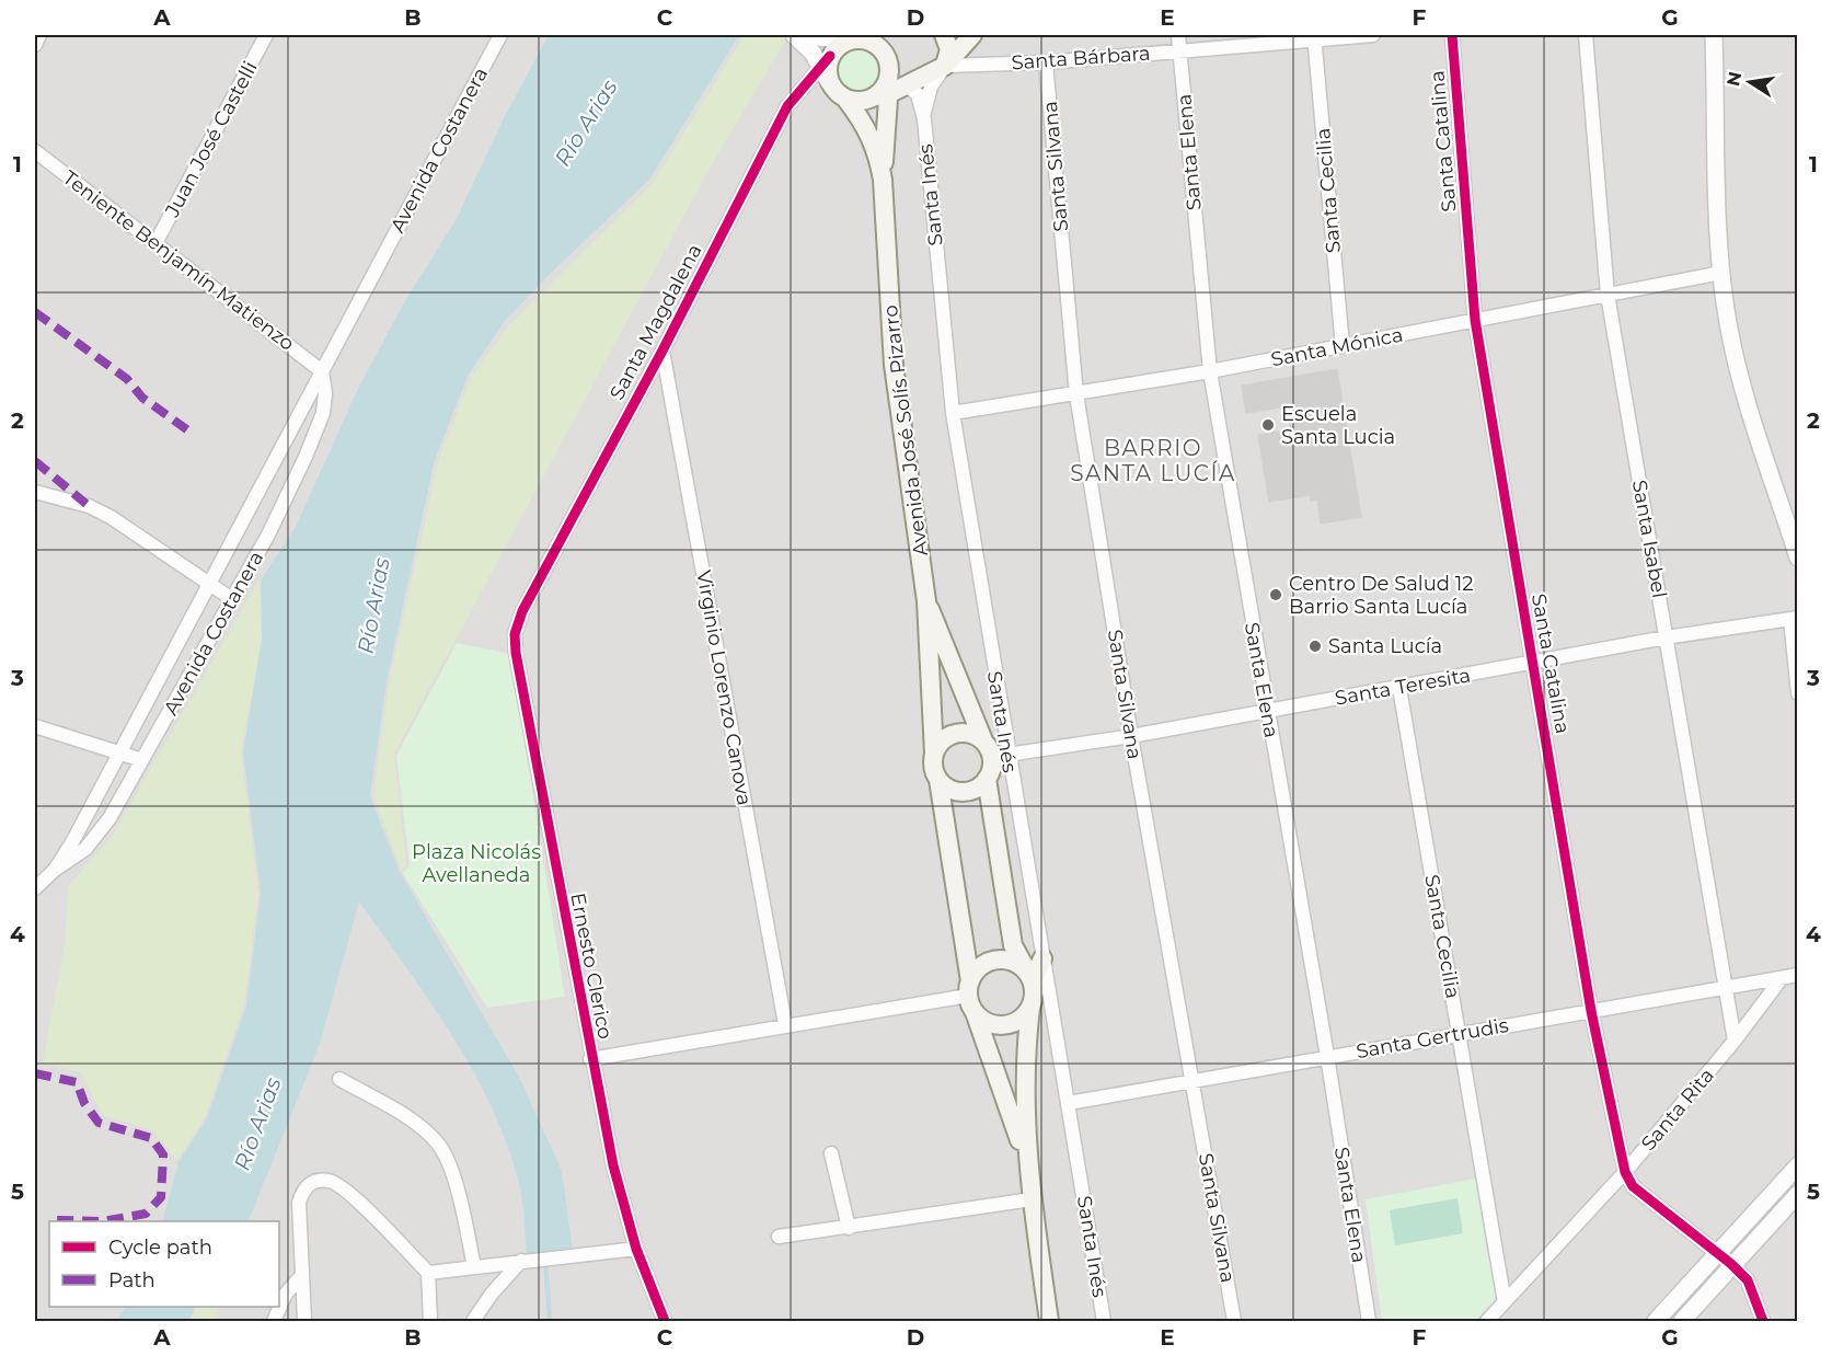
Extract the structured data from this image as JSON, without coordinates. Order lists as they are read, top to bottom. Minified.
{"streets":{"main road":["Avenida José Solís Pizarro"],"street":["Santa Bárbara","Juan José Castelli","Santa Catalina","Avenida Costanera","Santa Elena","Santa Silvana","Santa Cecilia","Santa Inés","Teniente Benjamín Matienzo","Santa Magdalena","Santa Mónica","Santa Isabel","Santa Teresita","Virginio Lorenzo Canova","Ernesto Clerico","Santa Gertrudis","Santa Rita"]},"crossings":[["Santa Bárbara","Santa Elena"],["Santa Bárbara","Santa Silvana"],["Santa Bárbara","Santa Cecilia"],["Santa Bárbara","Santa Inés"],["Juan José Castelli","Teniente Benjamín Matienzo"],["Santa Catalina","Santa Mónica"],["Santa Catalina","Santa Teresita"],["Santa Catalina","Santa Gertrudis"],["Santa Catalina","Santa Rita"],["Avenida Costanera","Teniente Benjamín Matienzo"],["Santa Elena","Santa Mónica"],["Santa Elena","Santa Teresita"],["Santa Elena","Santa Gertrudis"],["Santa Silvana","Santa Mónica"],["Santa Silvana","Santa Teresita"],["Santa Silvana","Santa Gertrudis"],["Santa Cecilia","Santa Mónica"],["Santa Cecilia","Santa Teresita"],["Santa Cecilia","Santa Gertrudis"],["Santa Cecilia","Santa Rita"],["Santa Inés","Santa Magdalena"],["Santa Inés","Santa Mónica"],["Santa Inés","Avenida José Solís Pizarro"],["Santa Inés","Santa Teresita"],["Santa Inés","Santa Gertrudis"],["Santa Magdalena","Avenida José Solís Pizarro"],["Santa Magdalena","Virginio Lorenzo Canova"],["Santa Magdalena","Ernesto Clerico"],["Santa Mónica","Santa Isabel"],["Avenida José Solís Pizarro","Santa Teresita"],["Santa Isabel","Santa Teresita"],["Santa Isabel","Santa Gertrudis"],["Santa Isabel","Santa Rita"],["Santa Gertrudis","Santa Rita"]],"districts":["BARRIO SANTA LUCÍA"],"water":["Río Arias"],"parks":["Plaza Nicolás Avellaneda"],"places":["Escuela Santa Lucia","Centro De Salud 12 Barrio Santa Lucía","Santa Lucía"],"legend":["Cycle path","Path"],"north":"left","grid":{"columns":["A","B","C","D","E","F","G"],"rows":["1","2","3","4","5"]}}
